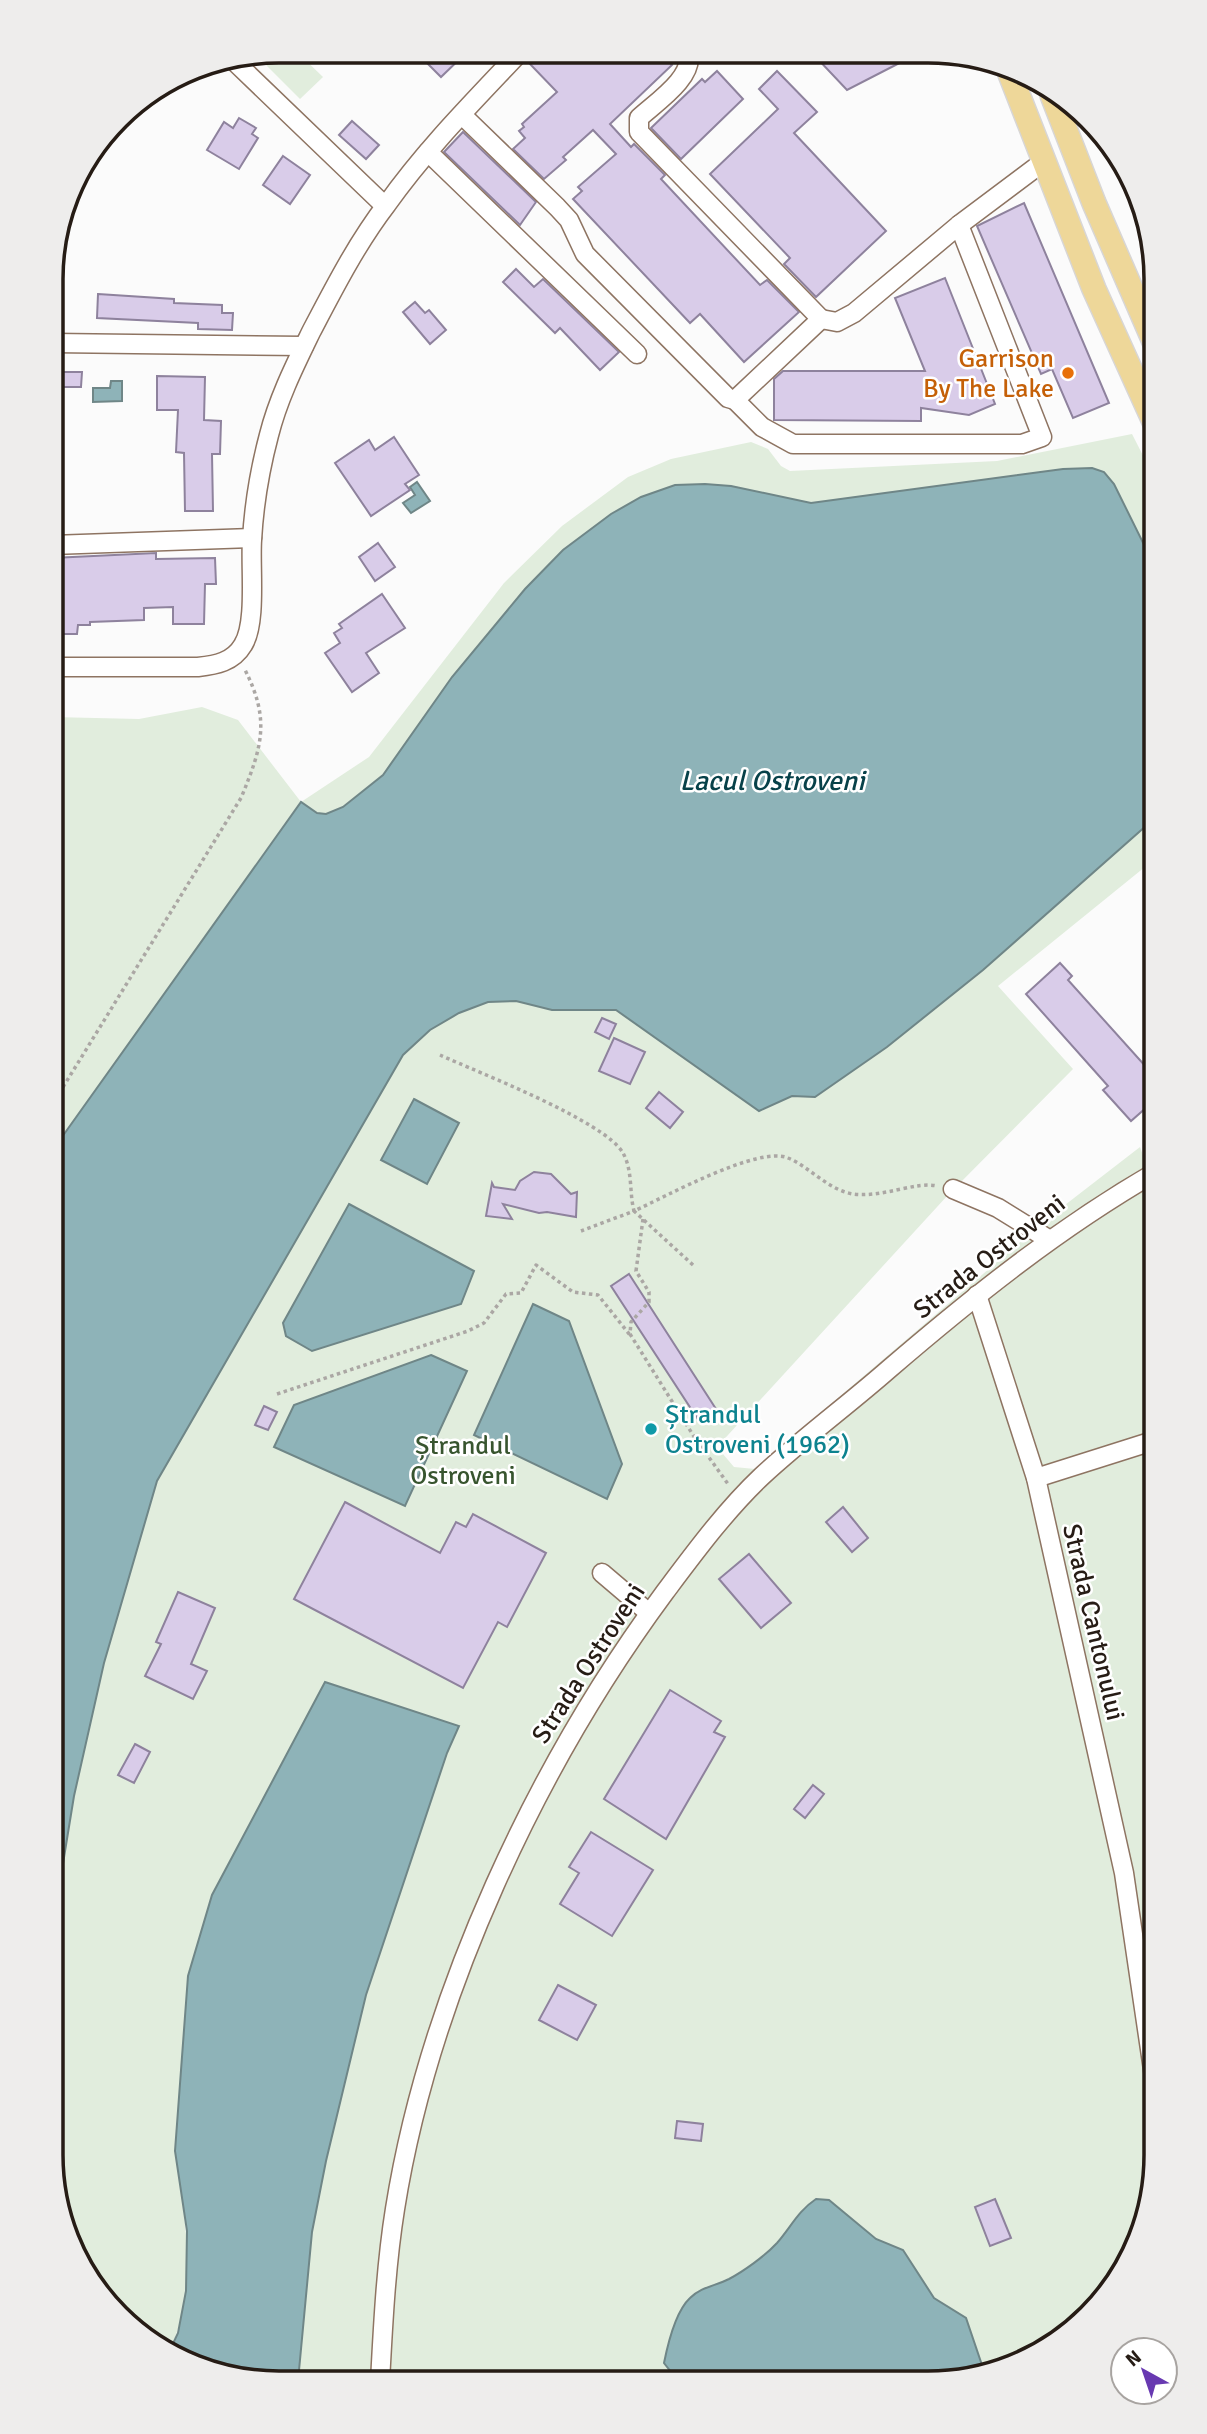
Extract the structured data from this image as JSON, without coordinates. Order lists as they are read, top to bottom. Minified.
{"streets":{"street":["Strada Ostroveni","Strada Cantonului"]},"crossings":[["Strada Ostroveni","Strada Cantonului"]],"water":["Lacul Ostroveni"],"parks":["Ștrandul Ostroveni"],"places":["Garrison By The Lake","Ștrandul Ostroveni (1962)"],"north":"top left"}
